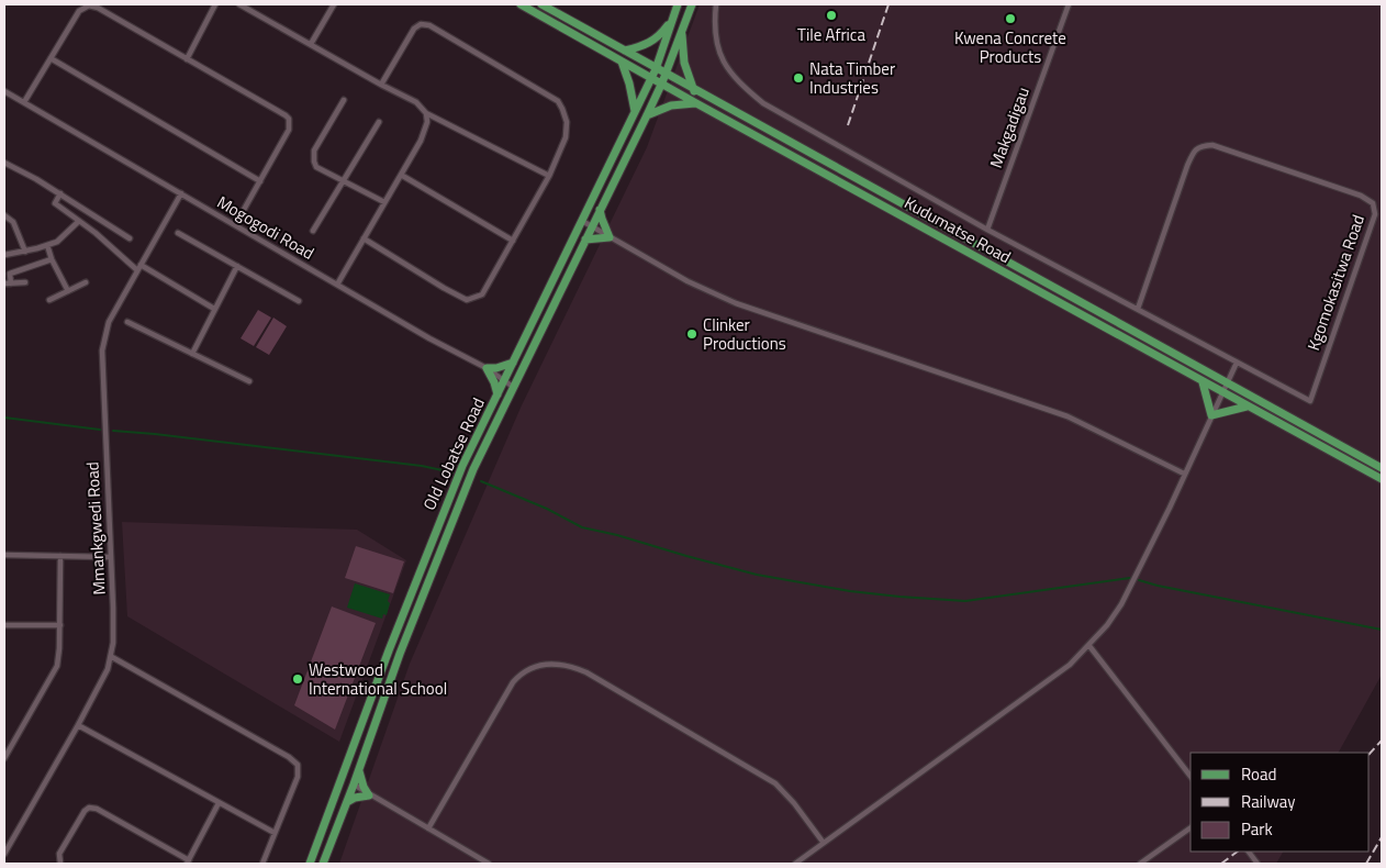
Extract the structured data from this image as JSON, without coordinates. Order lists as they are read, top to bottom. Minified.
{"streets":{"main road":["Kudumatse Road","Old Lobatse Road"],"street":["Makgadigau","Mogogodi Road","Kgomokasitwa Road","Mmankgwedi Road"]},"crossings":[["Mogogodi Road","Old Lobatse Road"],["Mogogodi Road","Mmankgwedi Road"],["Kudumatse Road","Old Lobatse Road"]],"places":["Tile Africa","Kwena Concrete Products","Nata Timber Industries","Clinker Productions","Westwood International School"],"legend":["Road","Railway","Park"]}
